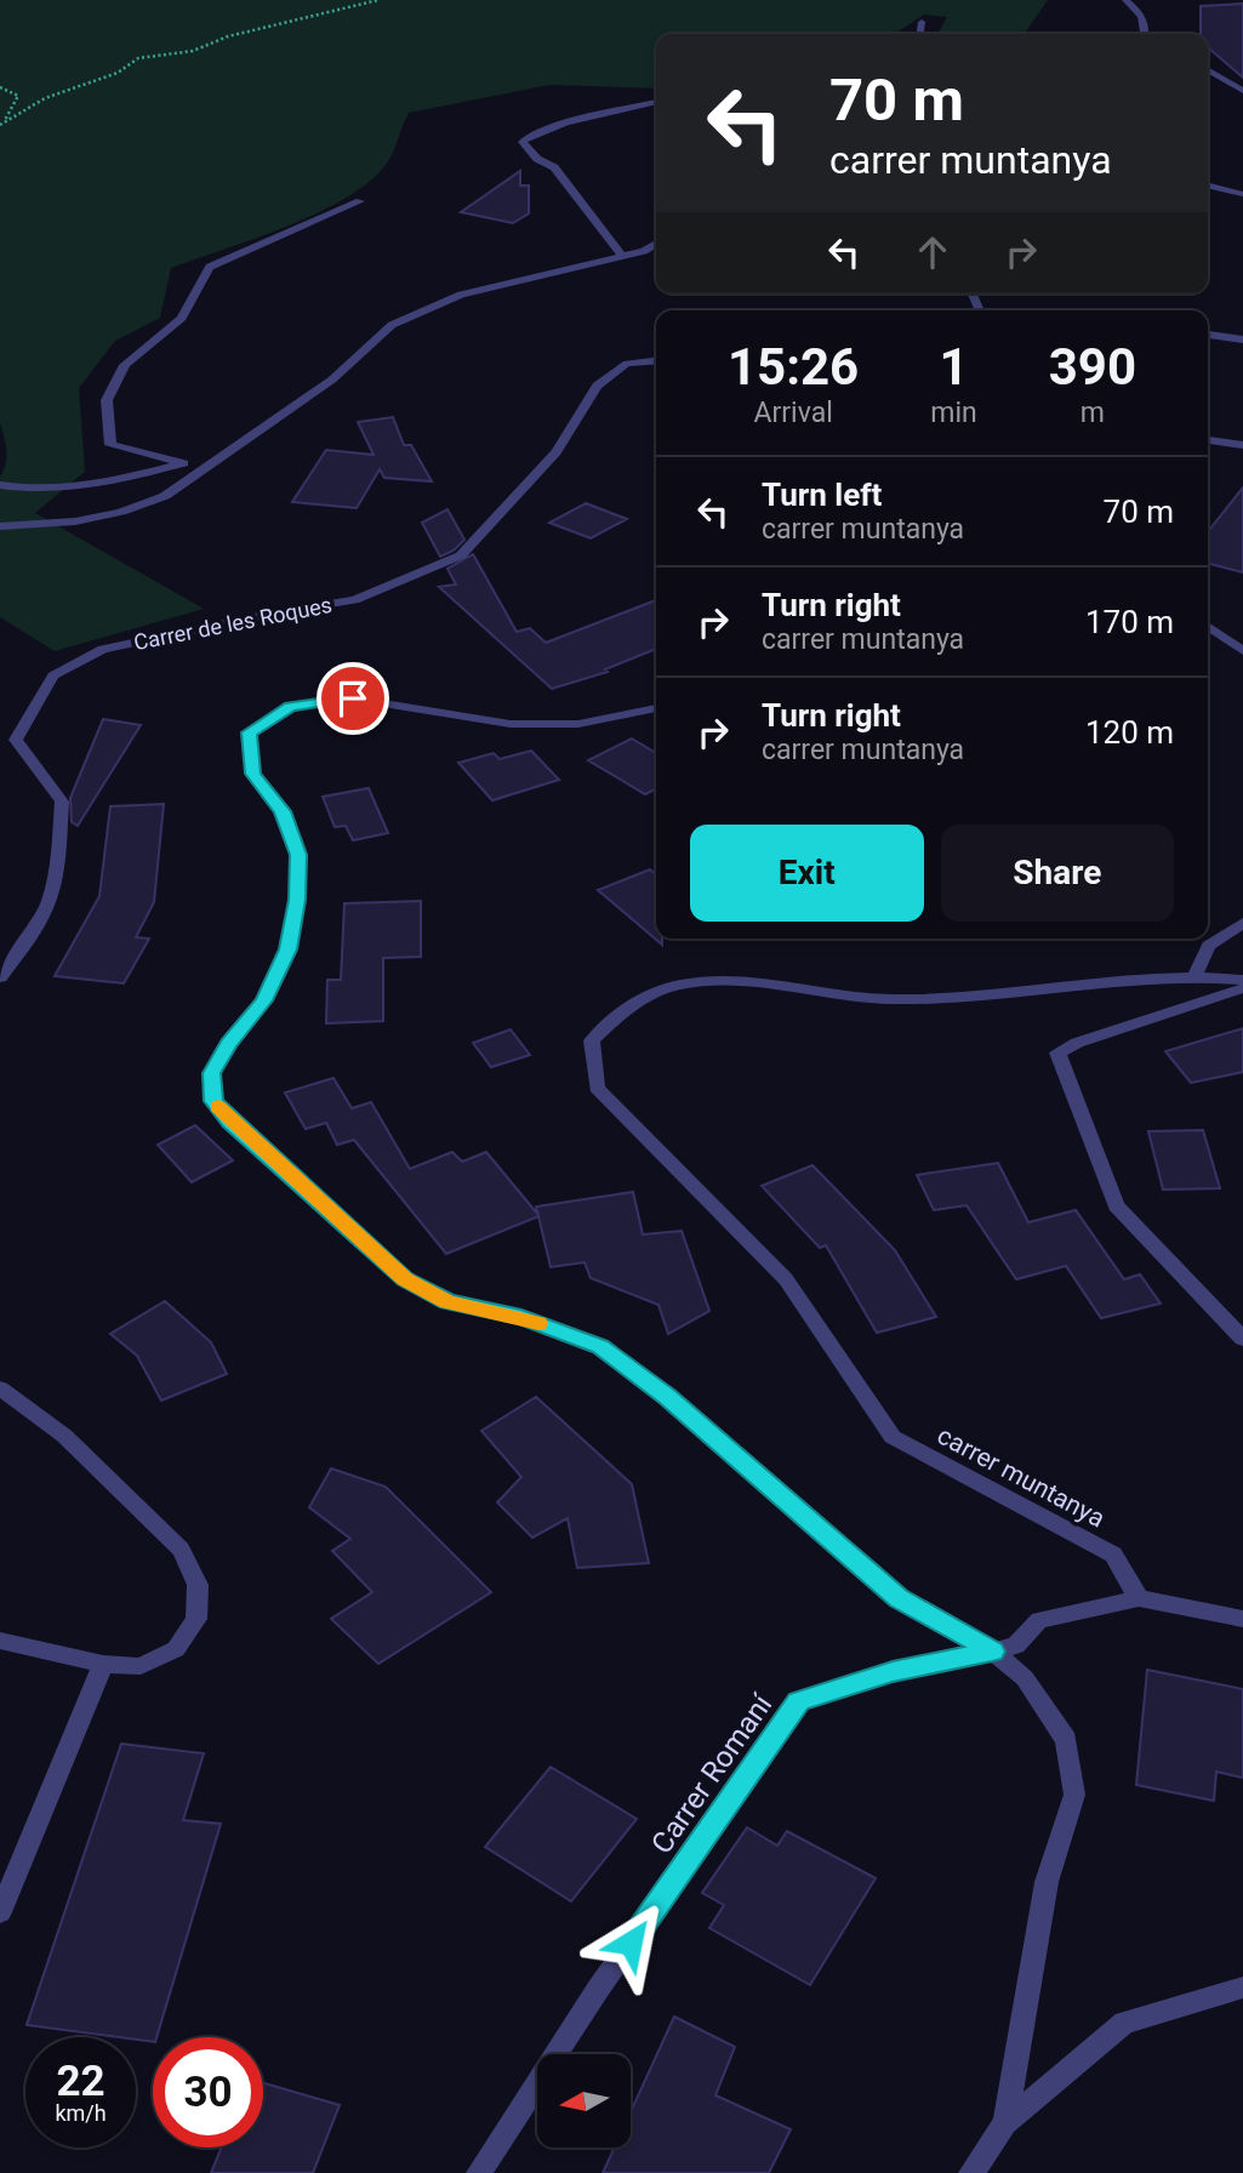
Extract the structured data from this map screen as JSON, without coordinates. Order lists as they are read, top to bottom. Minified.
{"streets":{"street":["Carrer de les Roques","carrer muntanya","Carrer Romaní"]},"north":"left","page":{"turn":["70 m","carrer muntanya"],"eta":["15:26","Arrival","1","min","390","m"],"list":[{"name":"Turn left","note":"carrer muntanya","value":"70 m"},{"name":"Turn right","note":"carrer muntanya","value":"170 m"},{"name":"Turn right","note":"carrer muntanya","value":"120 m"}],"buttons":["Exit","Share"],"speed":"22 km/h","limit":"30"}}
